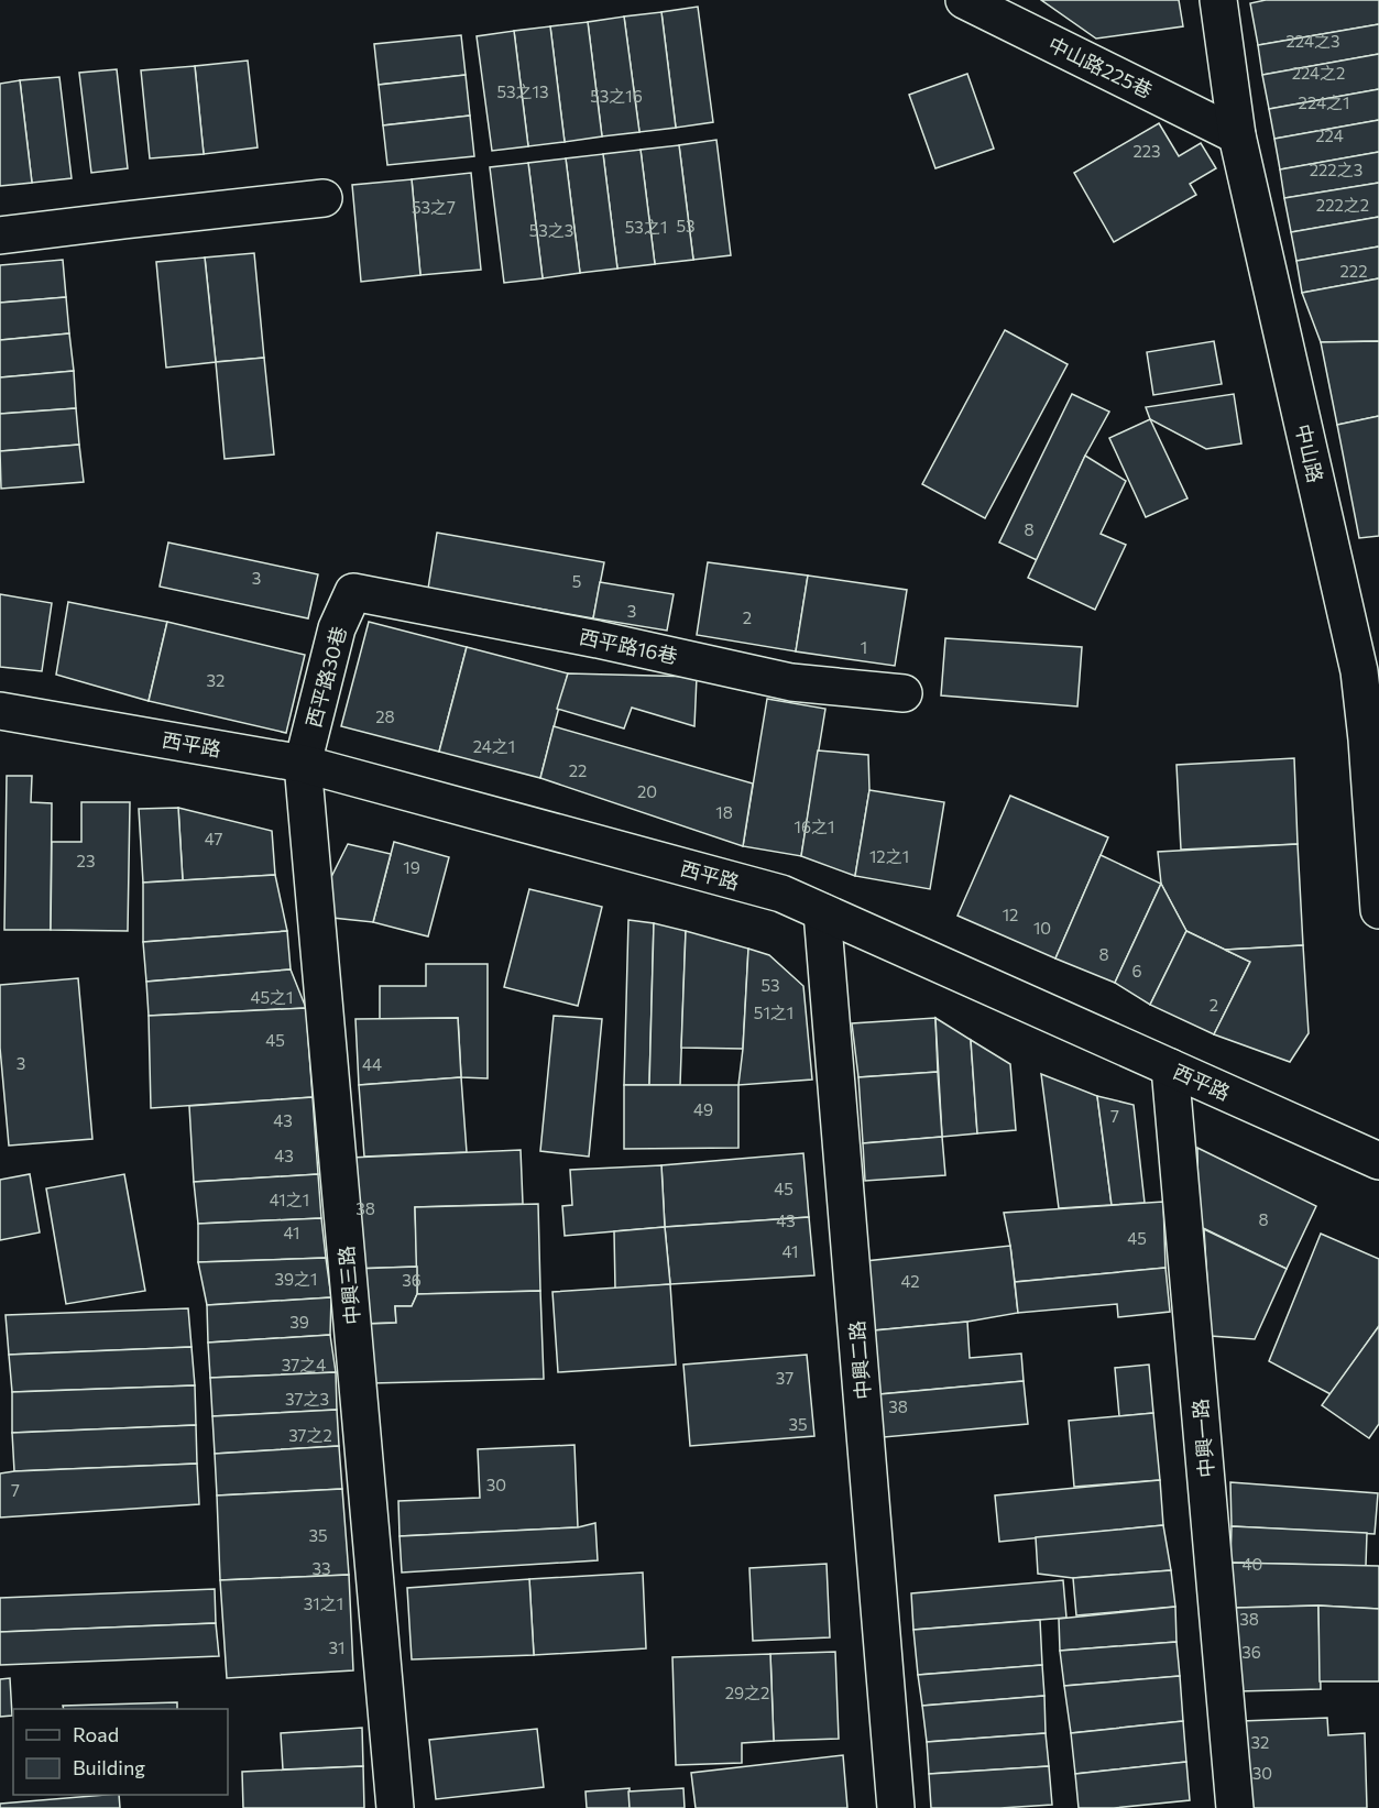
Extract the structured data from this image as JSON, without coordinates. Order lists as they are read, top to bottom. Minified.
{"streets":{"street":["中山路225巷","中山路","西平路16巷","西平路30巷","西平路","中興三路","中興二路","中興一路"]},"crossings":[["中山路225巷","中山路"],["西平路16巷","西平路30巷"],["西平路30巷","西平路"],["西平路30巷","中興三路"],["西平路","中興三路"],["西平路","中興二路"],["西平路","中興一路"]],"house_numbers":["224之3","224之2","53之13","53之16","224之1","224","223","222之3","222之2","53之7","53","53之1","53之3","222","8","3","5","3","2","1","32","28","24之1","22","20","18","16之1","47","12之1","23","19","12","10","8","6","53","45之1","2","51之1","45","3","44","49","7","43","43","45","41之1","38","8","43","41","45","41","39之1","36","42","39","37之4","37","37之3","38","35","37之2","30","7","35","40","33","31之1","38","31","36","29之2","32","30"],"legend":["Road","Building"]}
